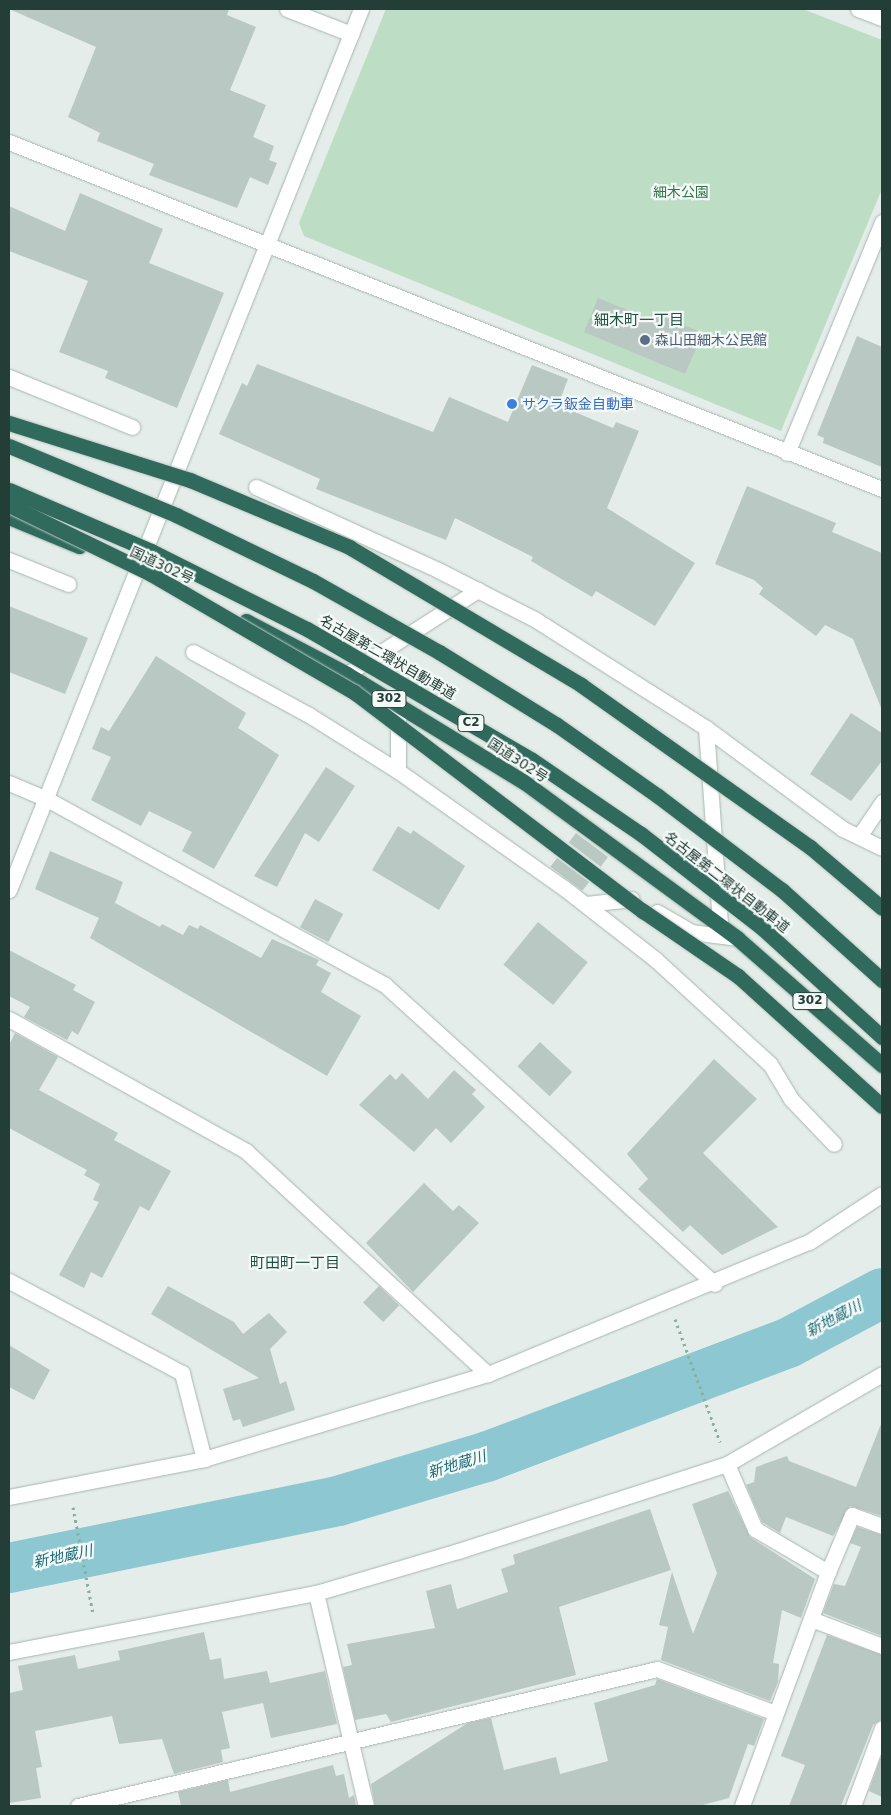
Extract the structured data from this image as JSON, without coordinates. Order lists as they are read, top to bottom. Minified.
{"streets":{"highway":["国道302号","名古屋第二環状自動車道","302","C2"]},"districts":["細木町一丁目","町田町一丁目"],"water":["新地蔵川"],"parks":["細木公園"],"places":["森山田細木公民館","サクラ鈑金自動車"]}
